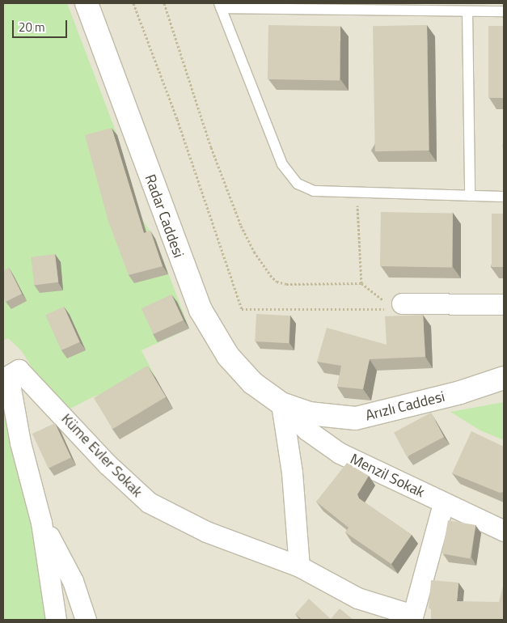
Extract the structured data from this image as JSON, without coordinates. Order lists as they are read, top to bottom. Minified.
{"streets":{"street":["Radar Caddesi","Arızlı Caddesi","Küme Evler Sokak","Menzil Sokak"]},"crossings":[["Radar Caddesi","Arızlı Caddesi"],["Radar Caddesi","Menzil Sokak"],["Arızlı Caddesi","Menzil Sokak"],["Küme Evler Sokak","Menzil Sokak"]],"scale_bar":"20 m"}
